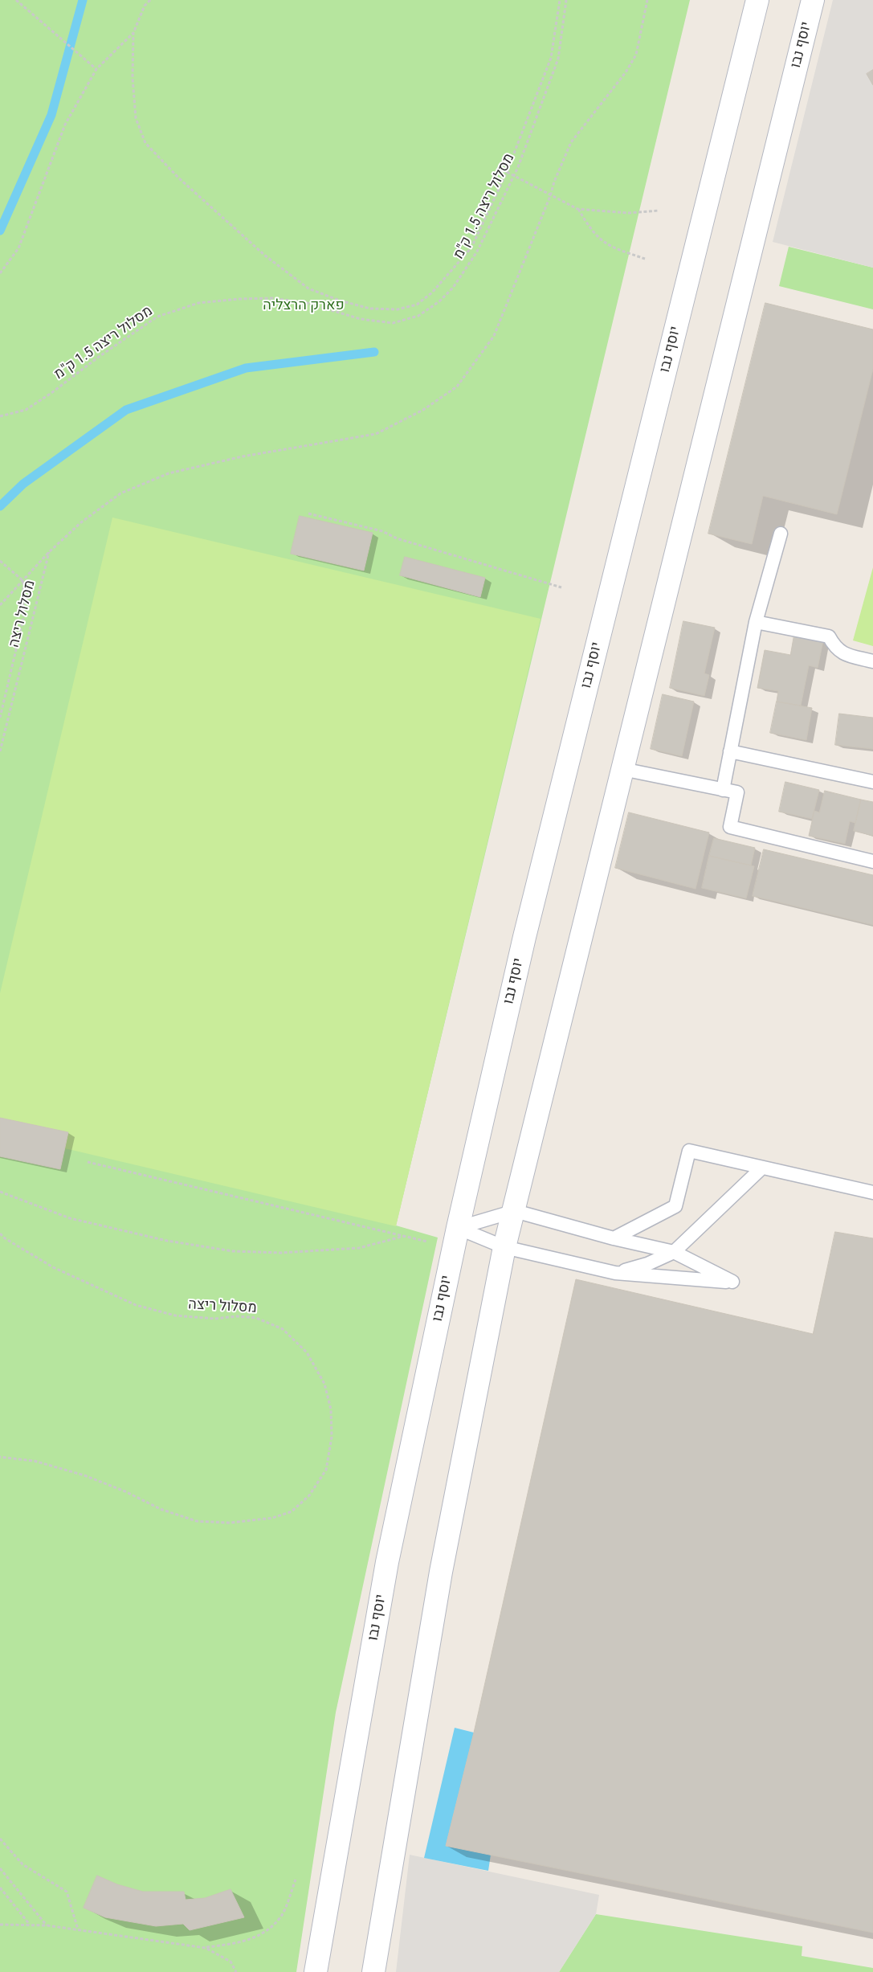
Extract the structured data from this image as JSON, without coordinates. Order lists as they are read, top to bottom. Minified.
{"streets":{"street":["יוסף נבו"],"path":["מסלול ריצה 1.5 ק\"מ","מסלול ריצה"]},"parks":["פארק הרצליה"]}
